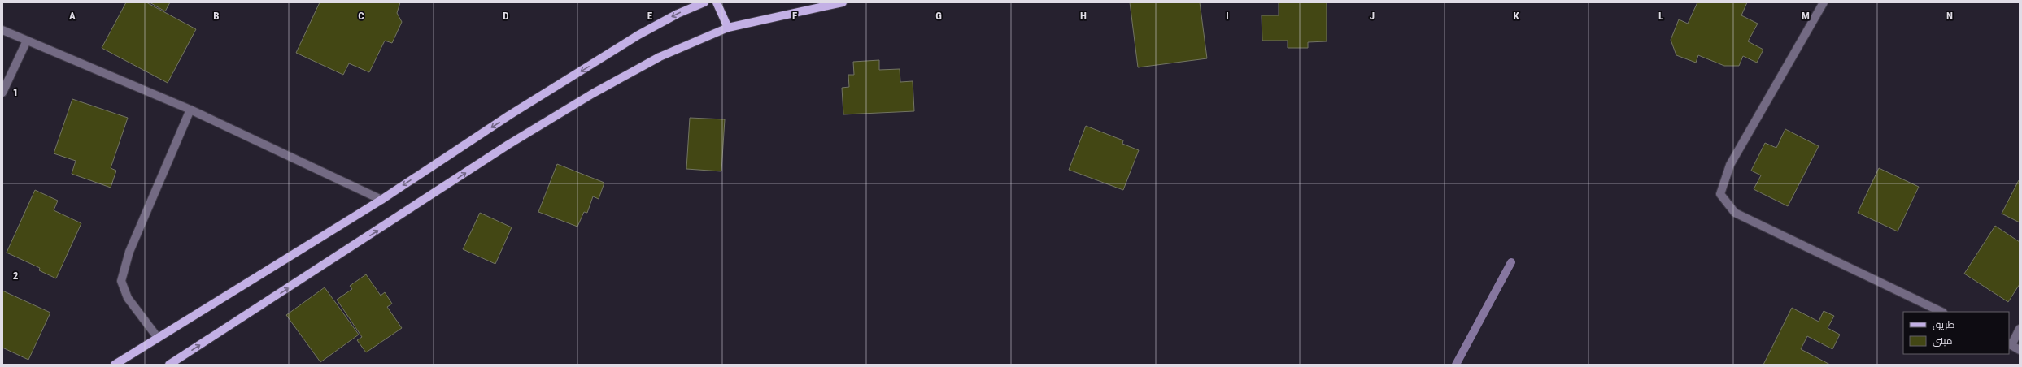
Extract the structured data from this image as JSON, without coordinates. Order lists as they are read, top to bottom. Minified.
{"legend":["طريق","مبنى"],"grid":{"columns":["A","B","C","D","E","F","G","H","I","J","K","L","M","N"],"rows":["1","2"]}}
